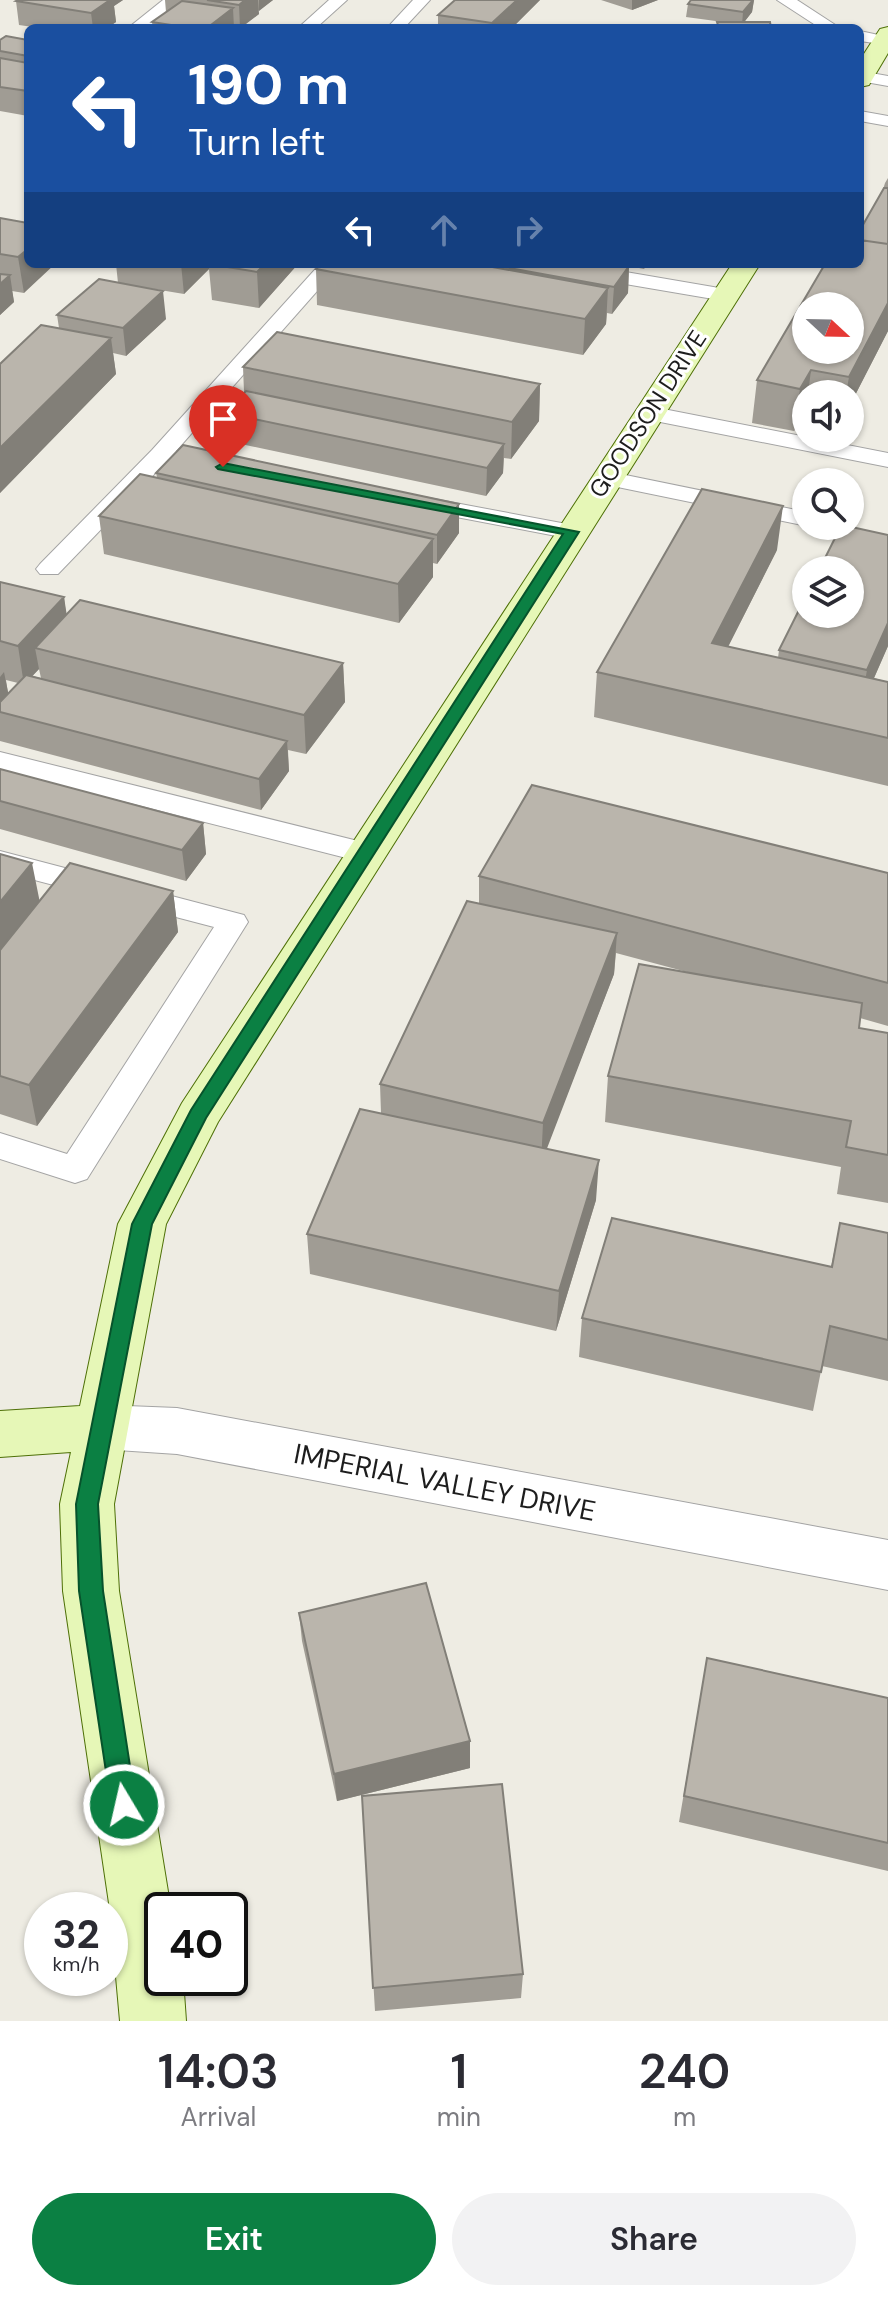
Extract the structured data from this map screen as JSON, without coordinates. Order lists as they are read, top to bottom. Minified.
{"streets":{"street":["GOODSON DRIVE","IMPERIAL VALLEY DRIVE"]},"crossings":[["GOODSON DRIVE","IMPERIAL VALLEY DRIVE"]],"north":"right","page":{"turn":["190 m","Turn left"],"speed":"32 km/h","limit":"40","eta":["14:03","Arrival","1","min","240","m"],"buttons":["Exit","Share"]}}
